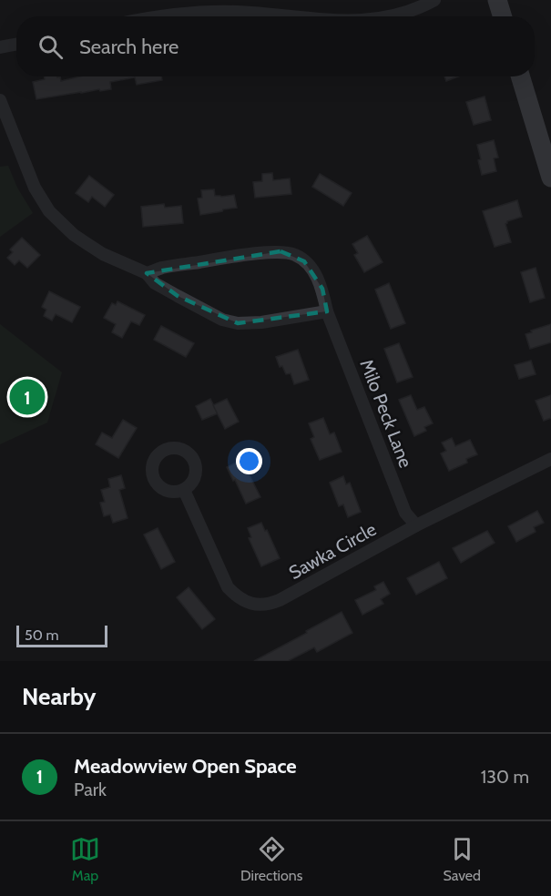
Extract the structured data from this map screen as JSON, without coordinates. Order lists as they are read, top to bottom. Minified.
{"streets":{"street":["Milo Peck Lane","Sawka Circle"]},"crossings":[["Milo Peck Lane","Sawka Circle"]],"scale_bar":"50 m","page":{"search":"Search here","pins":"1","scale":"50 m","heading":"Nearby","list":[{"mark":"1","name":"Meadowview Open Space","note":"Park","value":"130 m"}],"nav":["Map","Directions","Saved"]}}
